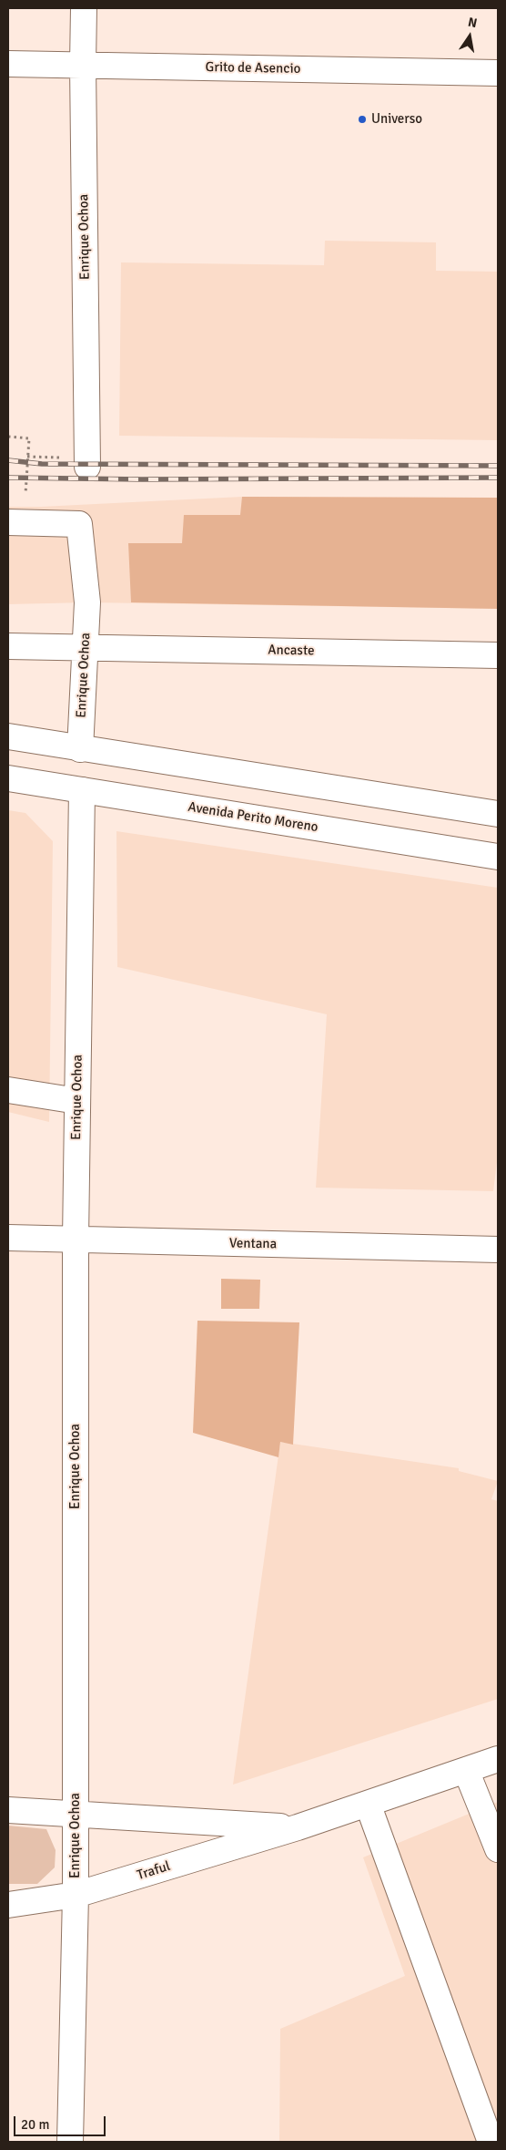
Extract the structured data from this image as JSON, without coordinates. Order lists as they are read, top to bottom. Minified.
{"streets":{"street":["Grito de Asencio","Enrique Ochoa","Ancaste","Avenida Perito Moreno","Ventana","Traful"]},"crossings":[["Grito de Asencio","Enrique Ochoa"],["Enrique Ochoa","Ancaste"],["Enrique Ochoa","Avenida Perito Moreno"],["Enrique Ochoa","Ventana"],["Enrique Ochoa","Traful"]],"places":["Universo"],"scale_bar":"20 m","north":"top"}
